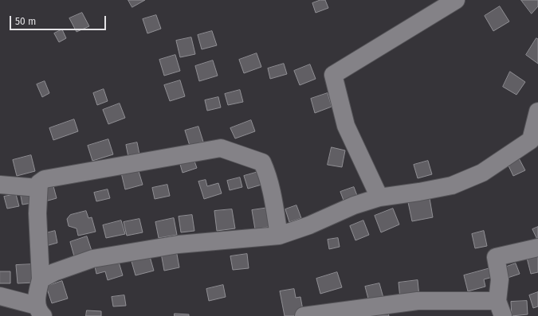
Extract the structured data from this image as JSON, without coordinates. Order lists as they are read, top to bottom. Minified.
{"scale_bar":"50 m"}
